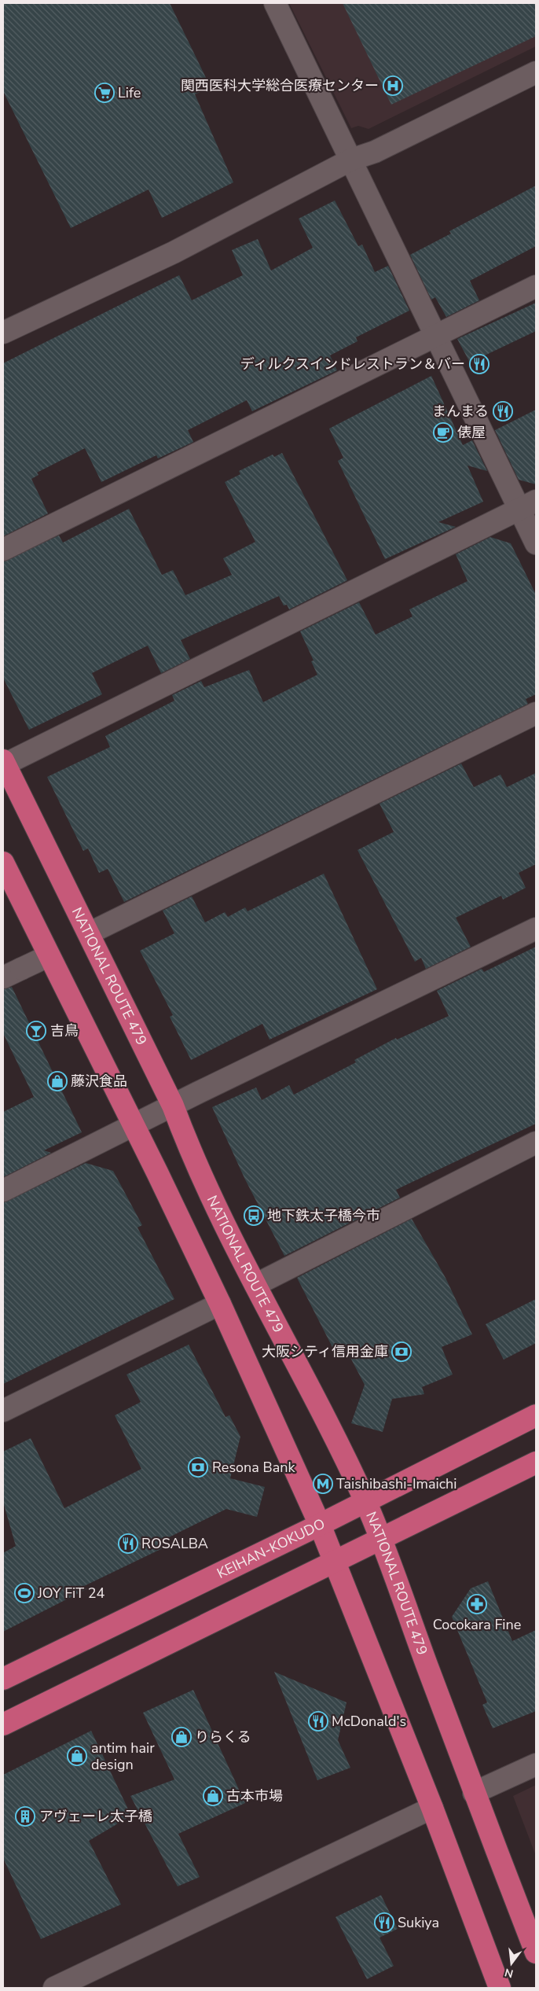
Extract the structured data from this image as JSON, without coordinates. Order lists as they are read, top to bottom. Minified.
{"streets":{"highway":["NATIONAL ROUTE 479","KEIHAN-KOKUDO"]},"crossings":[["NATIONAL ROUTE 479","KEIHAN-KOKUDO"]],"places":{"hospital":["関西医科大学総合医療センター"],"supermarket":["Life"],"restaurant":["ディルクスインドレストラン＆バー","まんまる","ROSALBA","McDonald's","Sukiya"],"cafe":["俵屋"],"bar":["吉鳥"],"shop":["藤沢食品","りらくる","antim hair design","古本市場"],"bus stop":["地下鉄太子橋今市"],"bank":["大阪シティ信用金庫","Resona Bank"],"metro station":["Taishibashi-Imaichi"],"sports":["JOY FiT 24"],"pharmacy":["Cocokara Fine"],"building":["アヴェーレ太子橋"]},"north":"bottom"}
